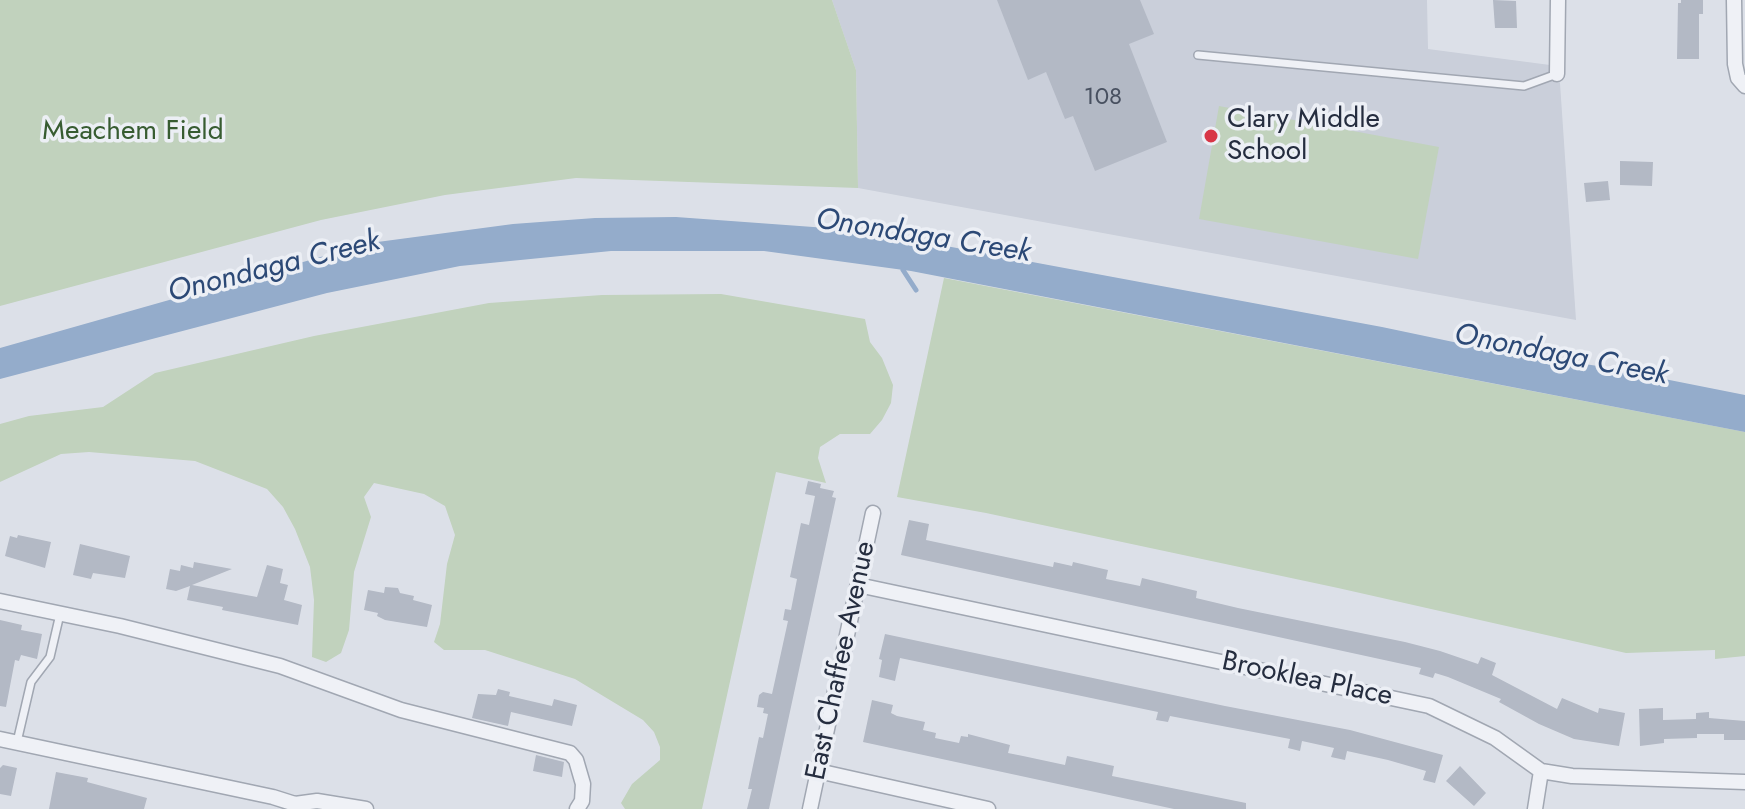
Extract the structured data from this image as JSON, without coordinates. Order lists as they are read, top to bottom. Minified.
{"streets":{"street":["East Chaffee Avenue","Brooklea Place"]},"crossings":[["East Chaffee Avenue","Brooklea Place"]],"water":["Onondaga Creek"],"parks":["Meachem Field"],"places":["Clary Middle School"],"house_numbers":["108"]}
